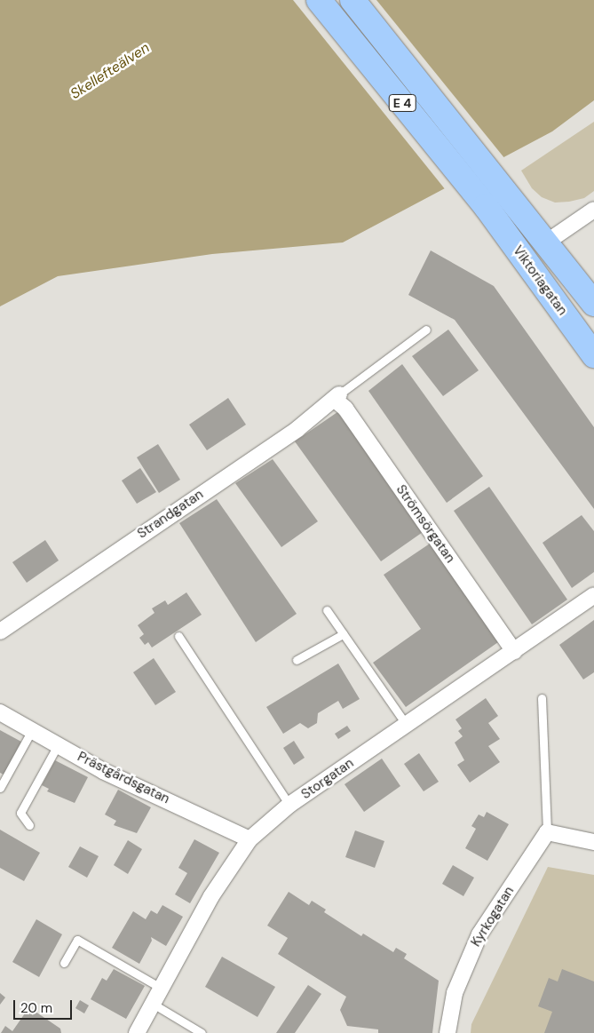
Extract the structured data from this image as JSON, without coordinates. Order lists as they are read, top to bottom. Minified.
{"streets":{"highway":["E 4","Viktoriagatan"],"street":["Strandgatan","Strömsörgatan","Prästgårdsgatan","Storgatan","Kyrkogatan"]},"crossings":[["Strandgatan","Strömsörgatan"],["Strömsörgatan","Storgatan"],["Prästgårdsgatan","Storgatan"]],"water":["Skellefteälven"],"scale_bar":"20 m"}
